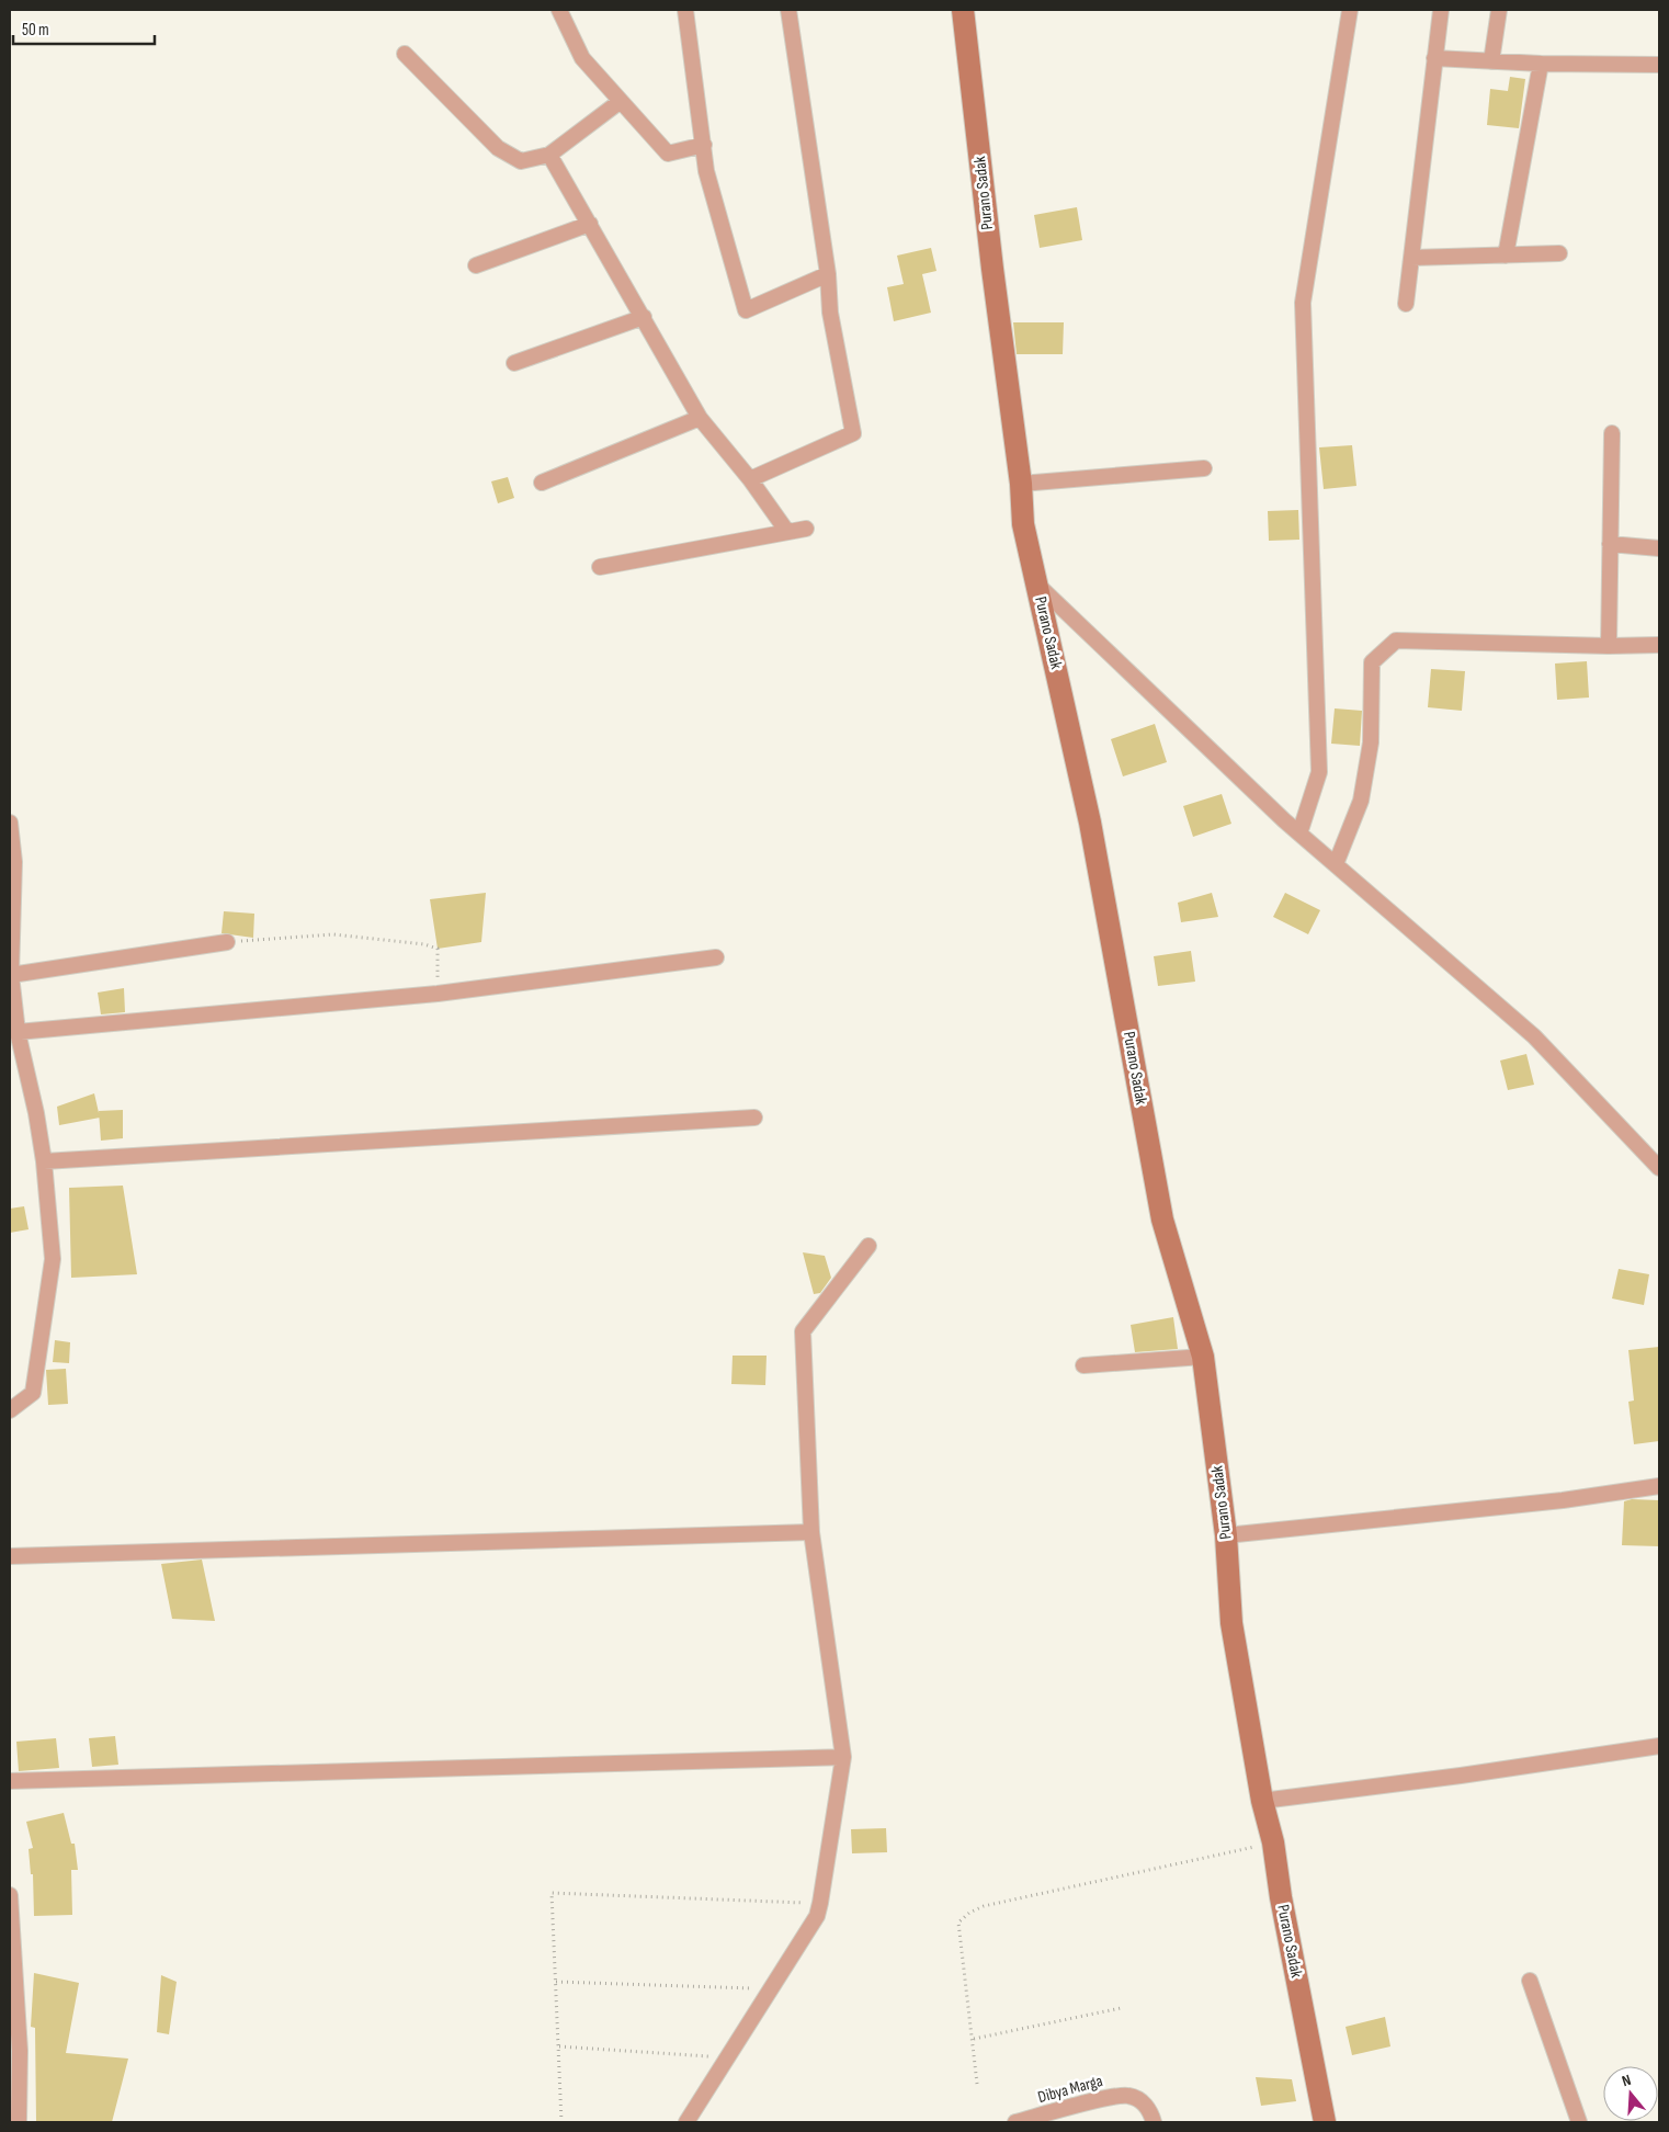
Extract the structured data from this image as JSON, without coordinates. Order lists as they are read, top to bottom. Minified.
{"streets":{"main road":["Purano Sadak"],"street":["Dibya Marga"]},"scale_bar":"50 m","north":"top"}
